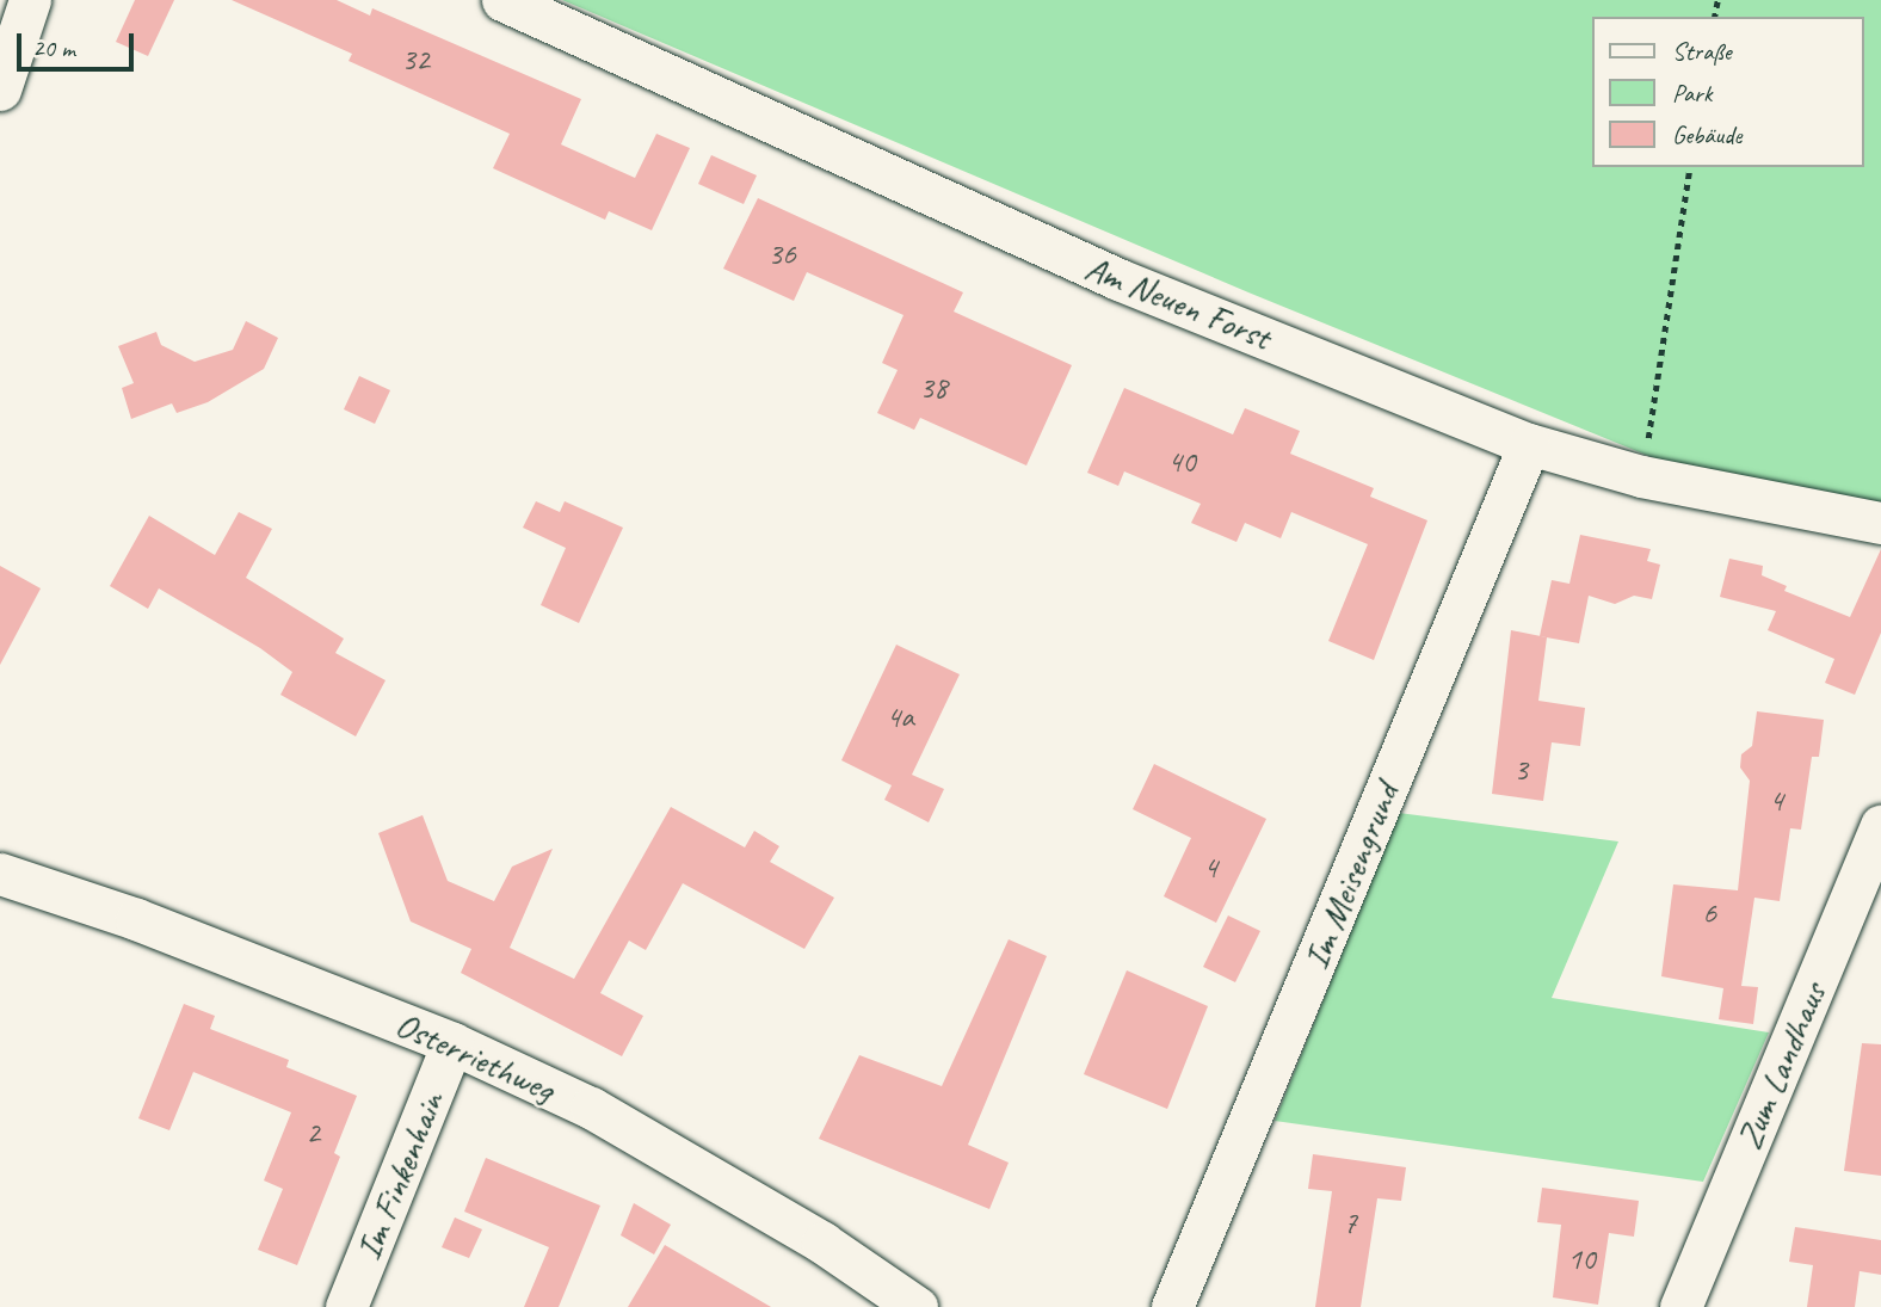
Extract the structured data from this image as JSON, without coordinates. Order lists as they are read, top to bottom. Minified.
{"streets":{"street":["Am Neuen Forst","Im Meisengrund","Osterriethweg","Zum Landhaus","Im Finkenhain"]},"crossings":[["Am Neuen Forst","Im Meisengrund"],["Osterriethweg","Im Finkenhain"]],"house_numbers":["32","36","38","40","4a","3","4","4","6","2","7","10"],"legend":["Straße","Park","Gebäude"],"scale_bar":"20 m"}
